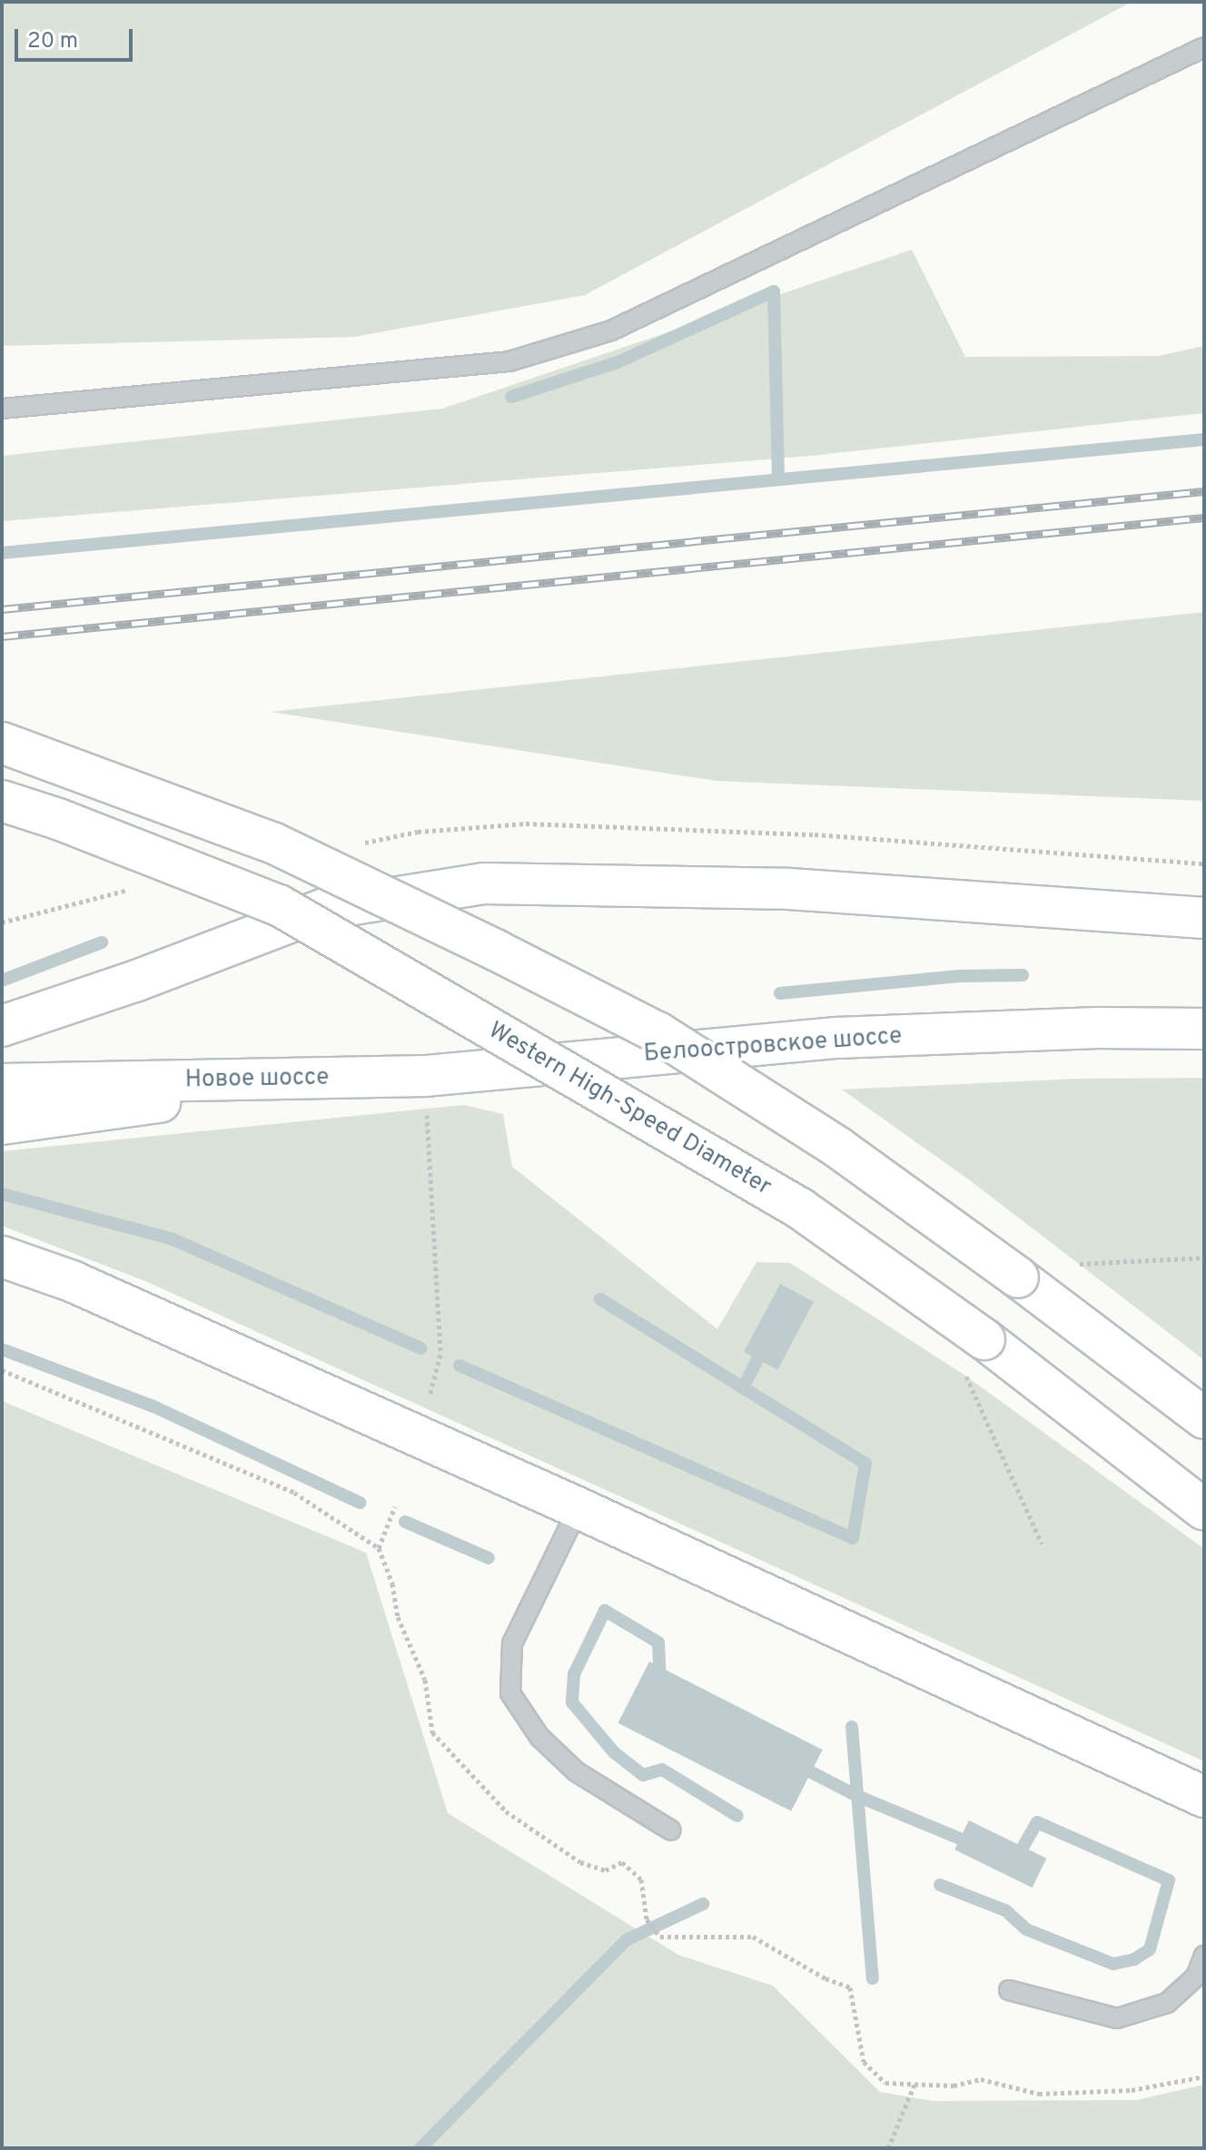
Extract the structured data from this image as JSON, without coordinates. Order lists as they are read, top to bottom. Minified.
{"streets":{"main road":["Белоостровское шоссе","Новое шоссе","Western High-Speed Diameter"]},"crossings":[["Белоостровское шоссе","Новое шоссе"]],"scale_bar":"20 m"}
